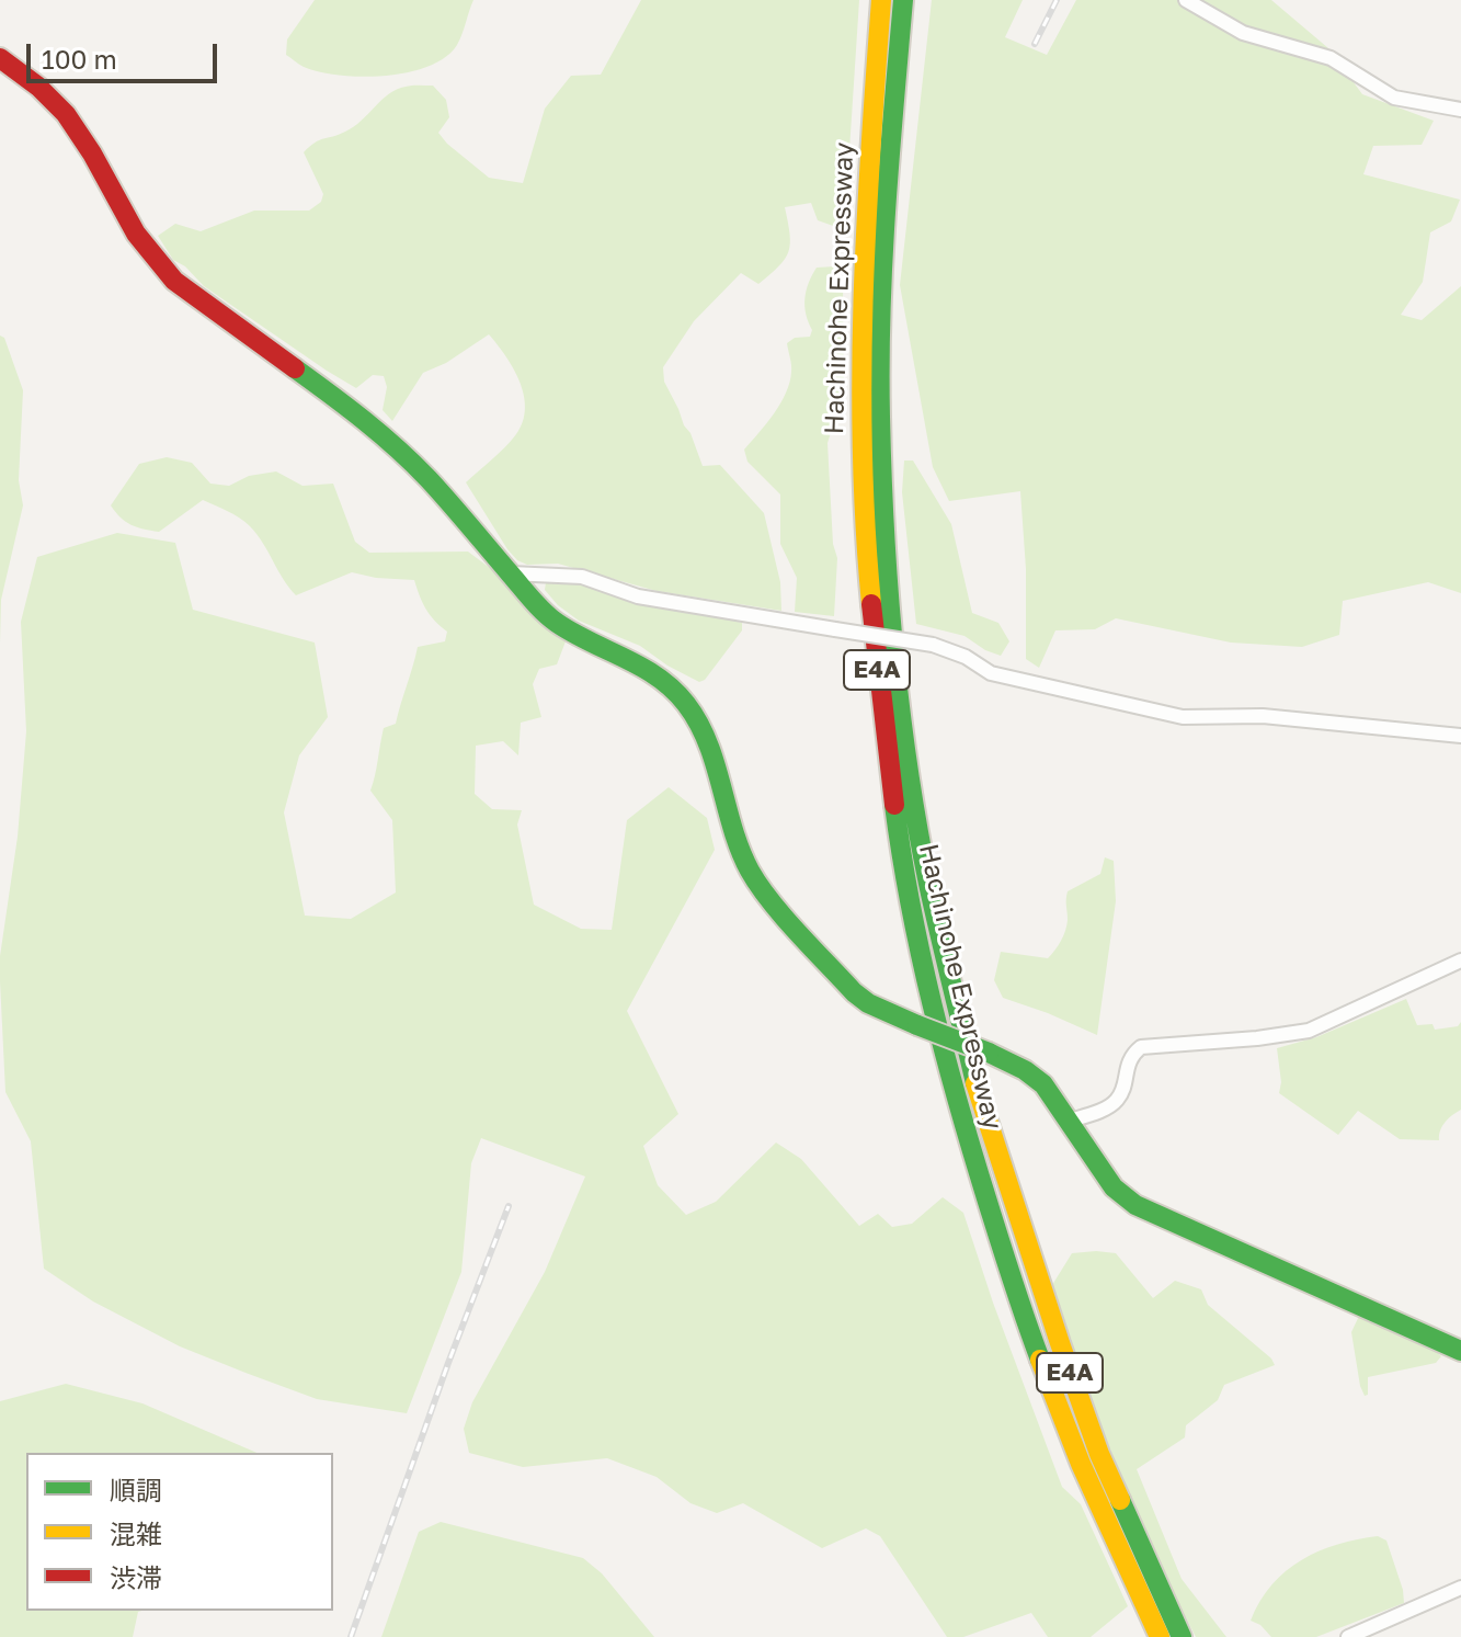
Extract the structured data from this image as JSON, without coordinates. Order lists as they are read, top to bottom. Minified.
{"streets":{"main road":["Hachinohe Expressway","E4A"]},"legend":["順調","混雑","渋滞"],"scale_bar":"100 m"}
